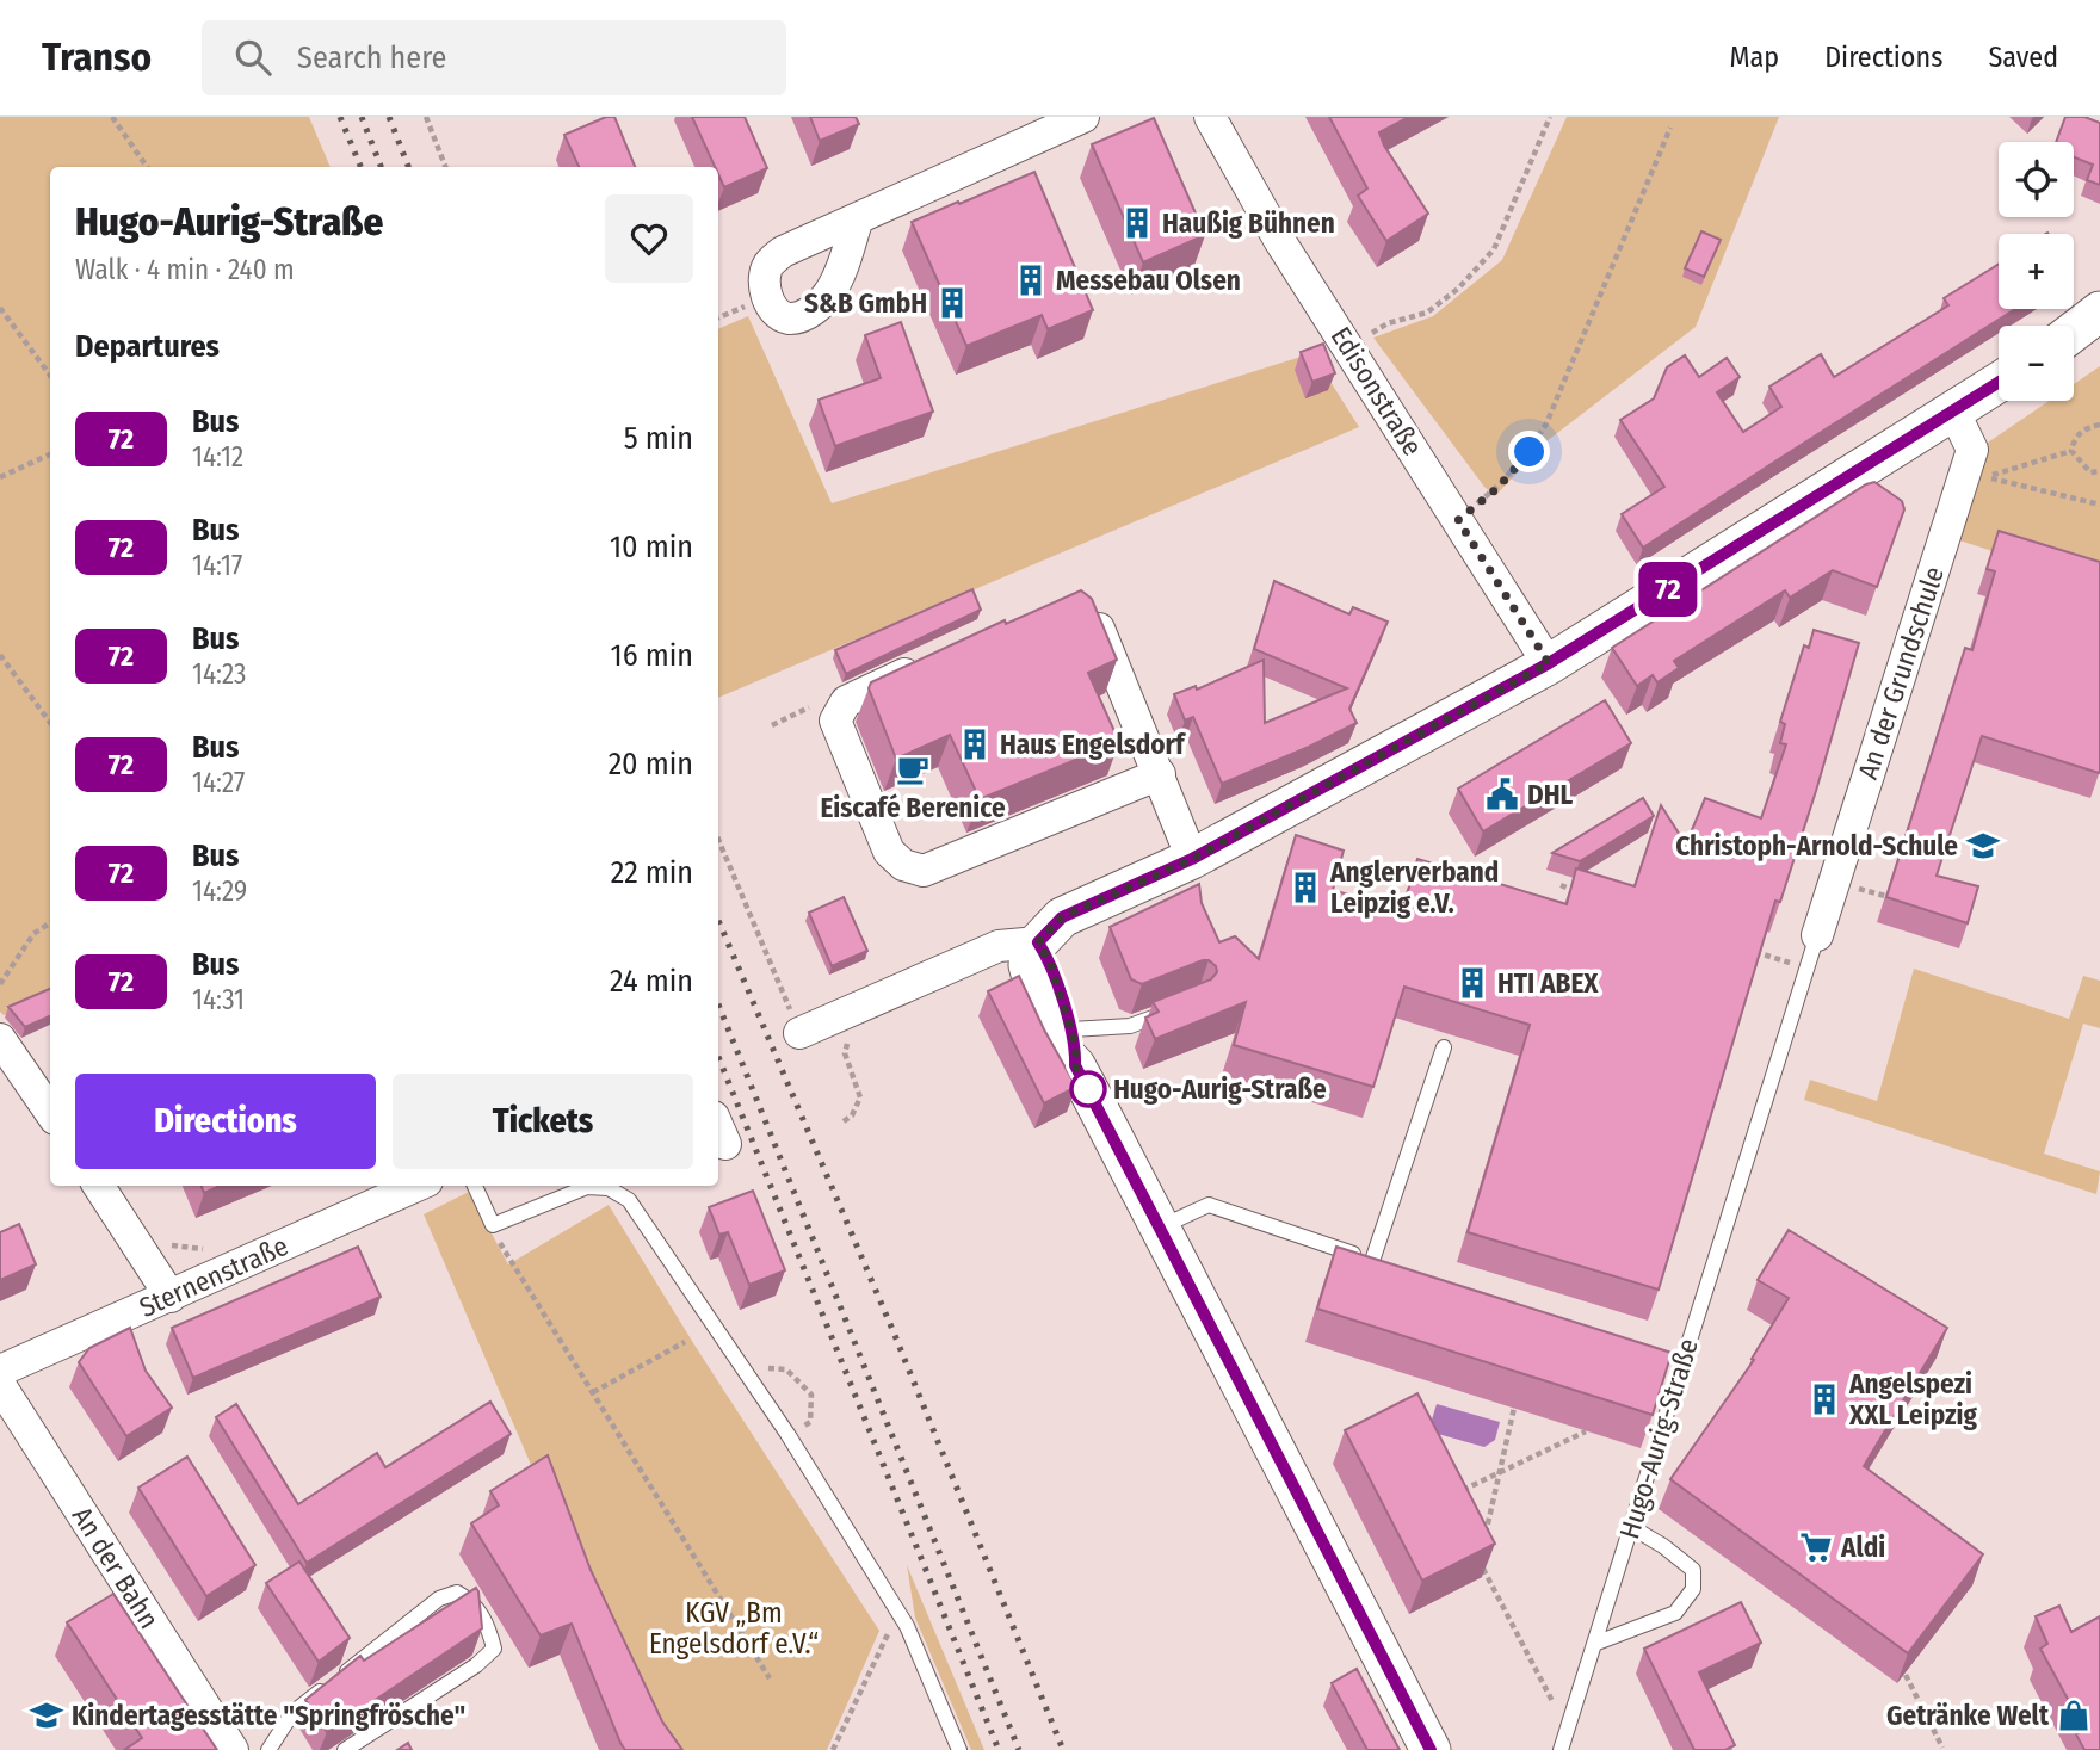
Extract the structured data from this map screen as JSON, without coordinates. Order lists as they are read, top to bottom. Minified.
{"streets":{"street":["Edisonstraße","An der Grundschule","Sternenstraße","An der Bahn"],"lane":["Hugo-Aurig-Straße"]},"crossings":[["An der Grundschule","Hugo-Aurig-Straße"]],"parks":["KGV „Bm Engelsdorf e.V.“"],"places":{"building":["Haußig Bühnen","Messebau Olsen","S&B GmbH","Haus Engelsdorf","Anglerverband Leipzig e.V.","HTI ABEX","Angelspezi XXL Leipzig"],"cafe":["Eiscafé Berenice"],"public building":["DHL"],"school or university":["Christoph-Arnold-Schule","Kindertagesstätte \"Springfrösche\""],"other":["Hugo-Aurig-Straße"],"supermarket":["Aldi"],"shop":["Getränke Welt"]},"lines":["bus line 72"],"page":{"header":"Transo","search":"Search here","nav":["Map","Directions","Saved"],"on_map":"72","map_buttons":["+","−"],"heading":[["Hugo-Aurig-Straße","Walk · 4 min · 240 m"],"Departures"],"list":[{"mark":"72","name":"Bus","note":"14:12","value":"5 min"},{"mark":"72","name":"Bus","note":"14:17","value":"10 min"},{"mark":"72","name":"Bus","note":"14:23","value":"16 min"},{"mark":"72","name":"Bus","note":"14:27","value":"20 min"},{"mark":"72","name":"Bus","note":"14:29","value":"22 min"},{"mark":"72","name":"Bus","note":"14:31","value":"24 min"}],"buttons":["Directions","Tickets"]}}
